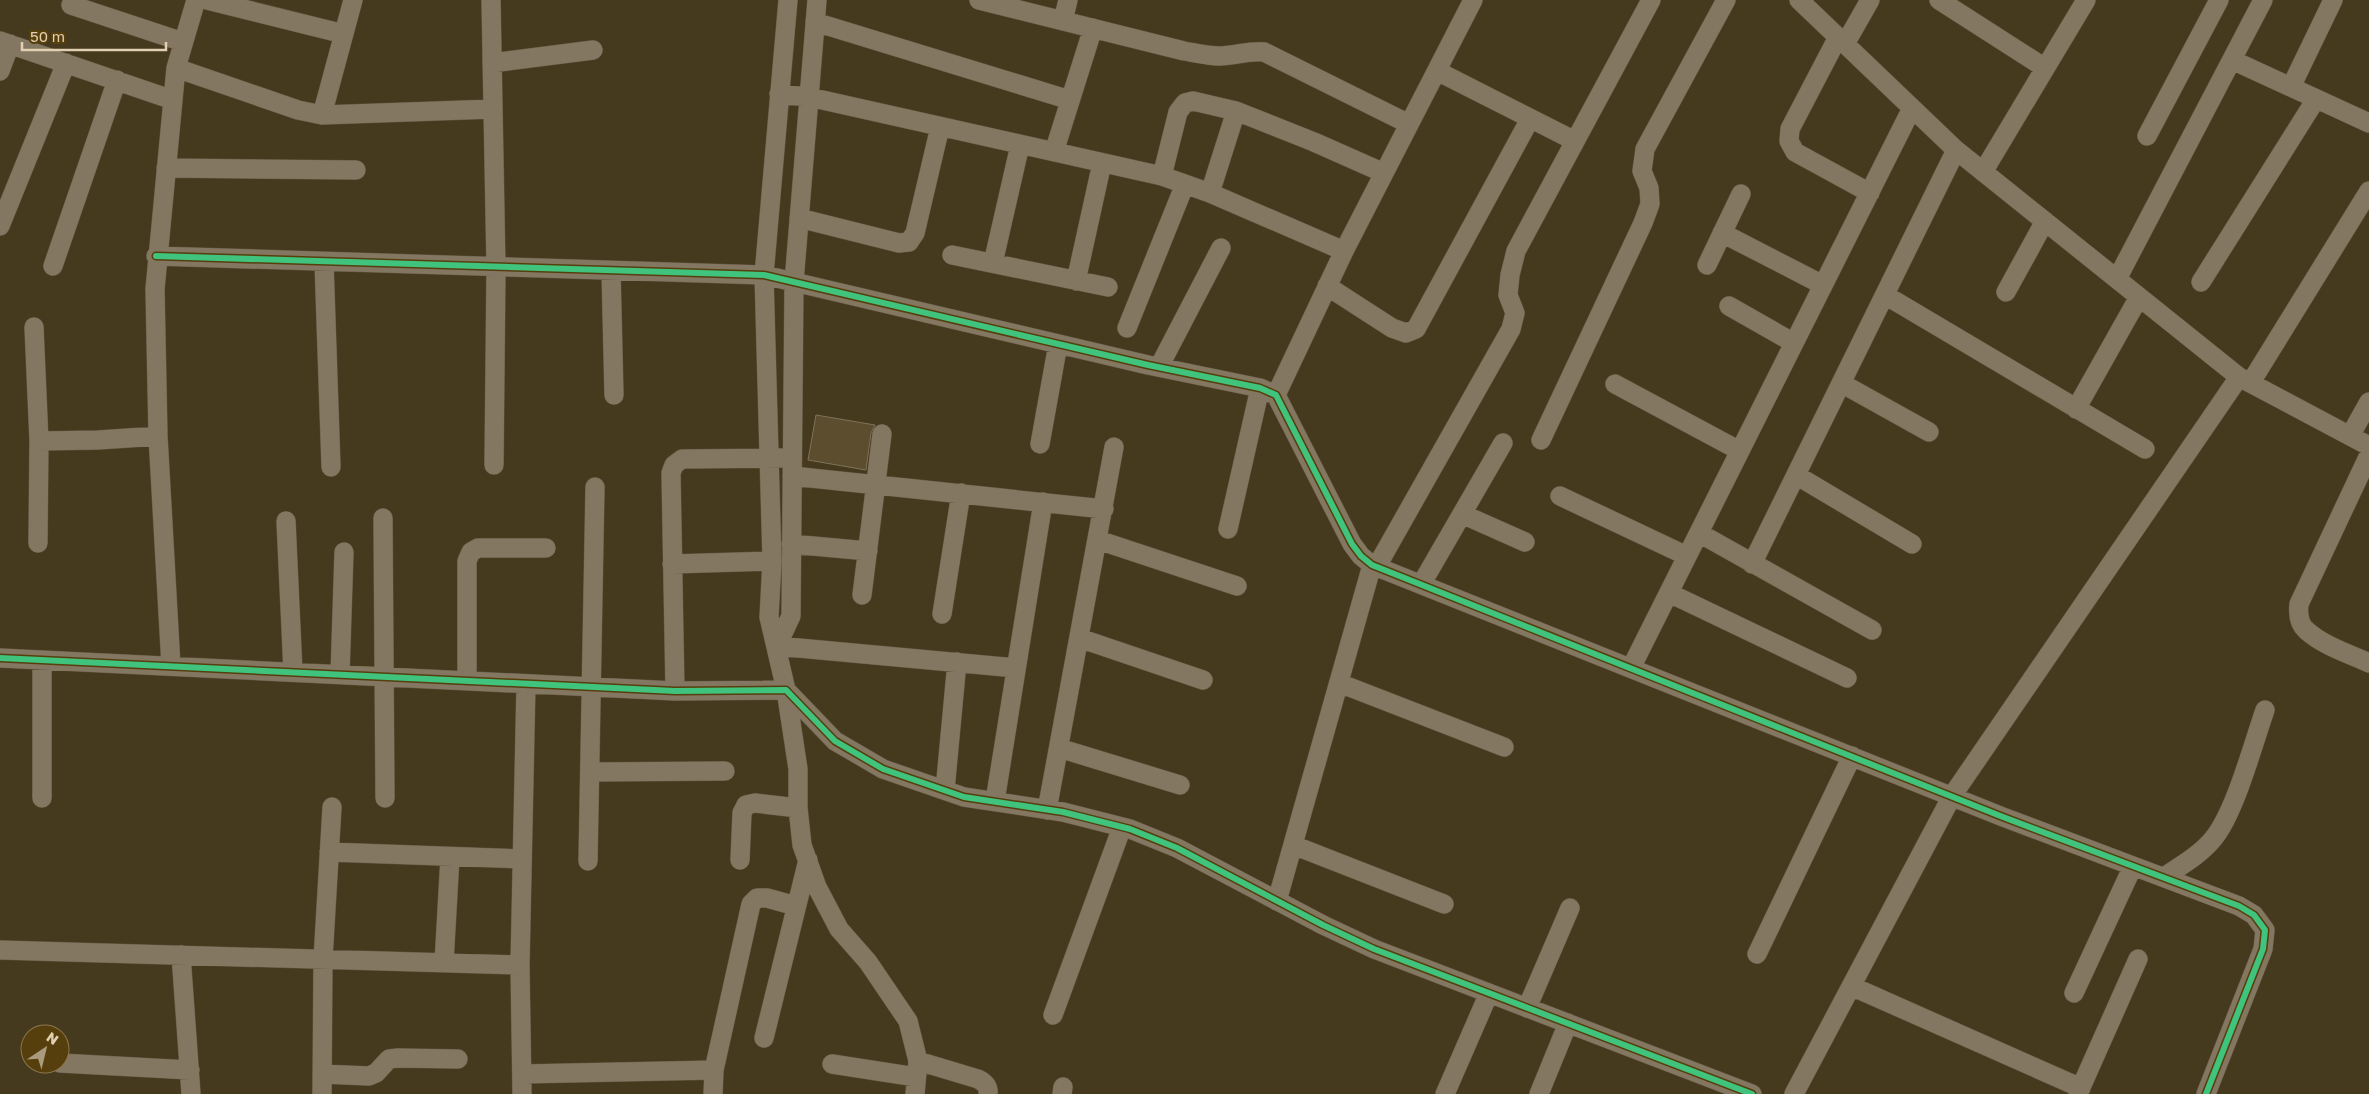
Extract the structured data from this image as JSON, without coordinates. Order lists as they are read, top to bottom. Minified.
{"scale_bar":"50 m","north":"top right"}
